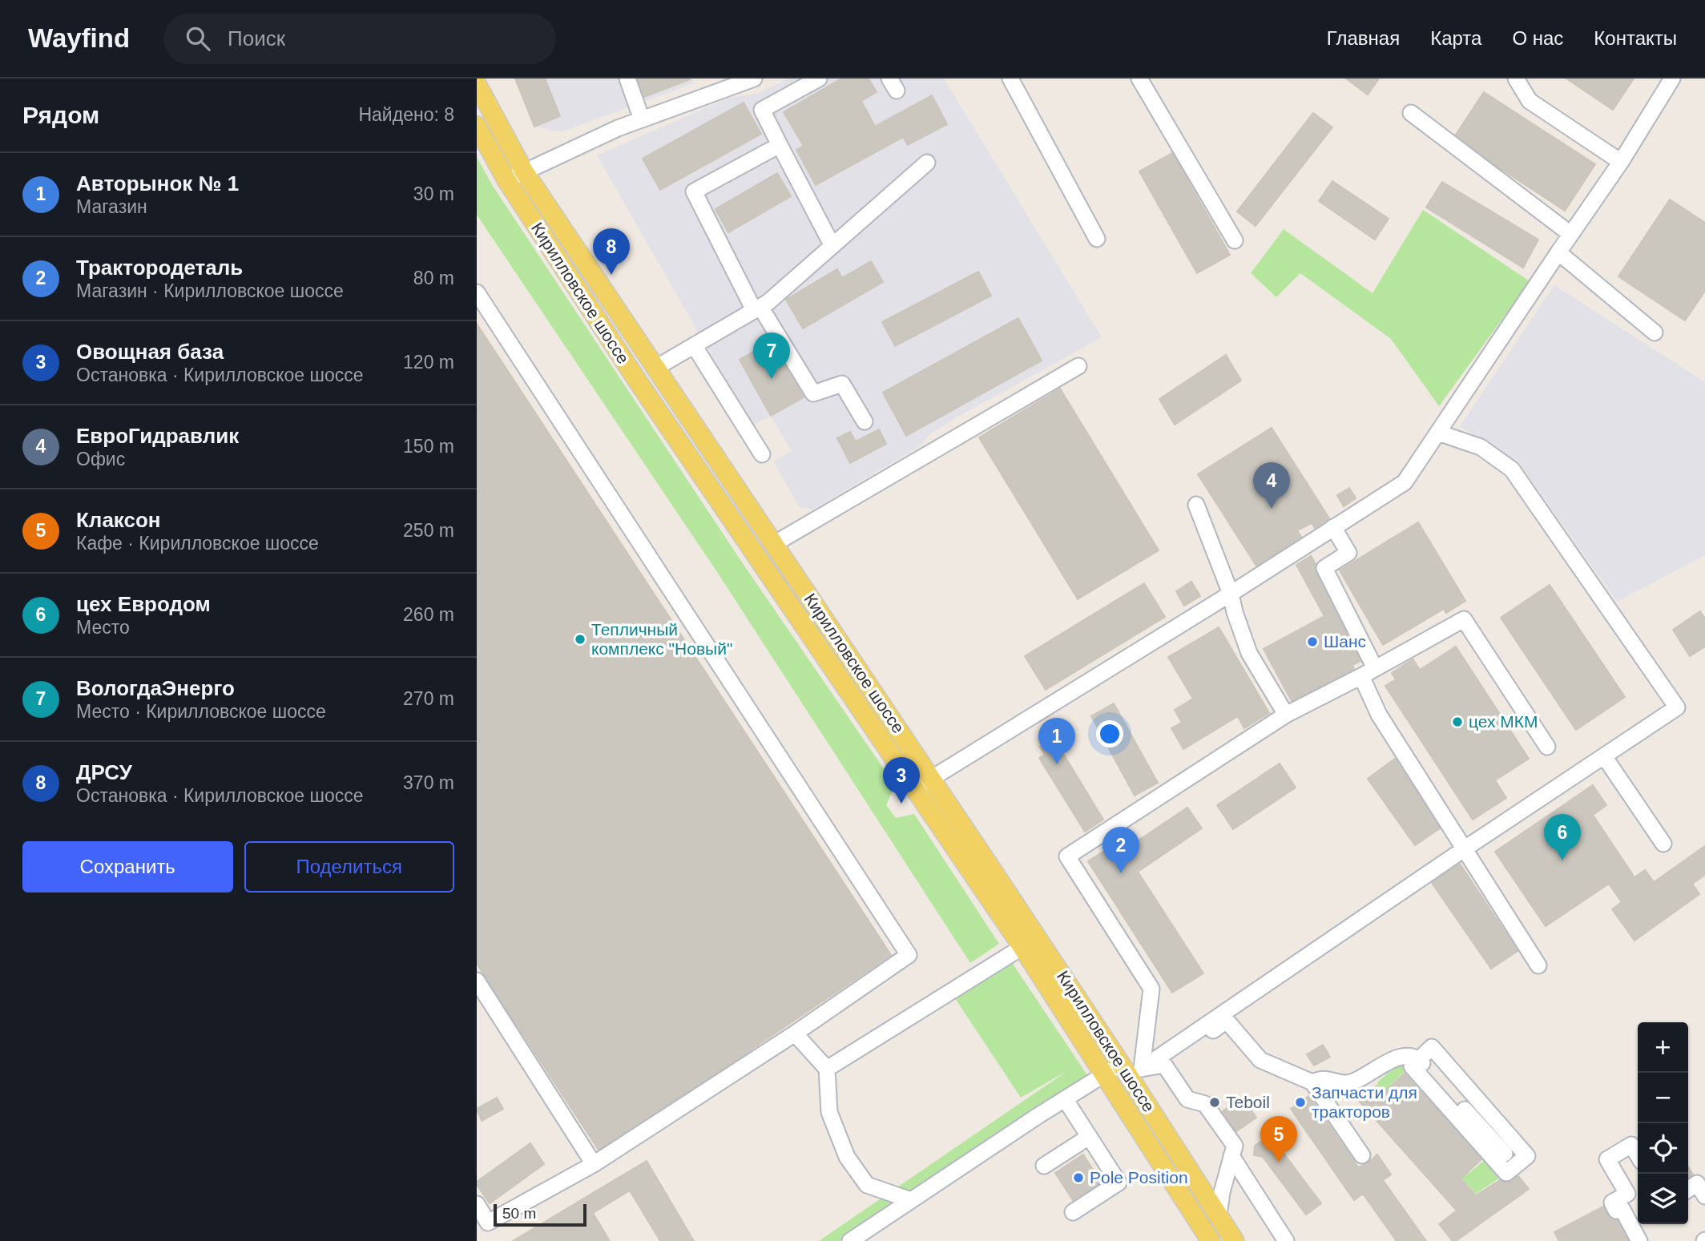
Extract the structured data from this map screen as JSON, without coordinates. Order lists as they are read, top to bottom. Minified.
{"streets":{"main road":["Кирилловское шоссе"]},"places":["Тепличный комплекс \"Новый\"","Шанс","цех МКМ","Teboil","Запчасти для тракторов","Pole Position"],"scale_bar":"50 m","page":{"header":"Wayfind","search":"Поиск","nav":["Главная","Карта","О нас","Контакты"],"heading":["Рядом","Найдено: 8"],"list":[{"mark":"1","name":"Авторынок № 1","note":"Магазин","value":"30 m"},{"mark":"2","name":"Трактородеталь","note":"Магазин · Кирилловское шоссе","value":"80 m"},{"mark":"3","name":"Овощная база","note":"Остановка · Кирилловское шоссе","value":"120 m"},{"mark":"4","name":"ЕвроГидравлик","note":"Офис","value":"150 m"},{"mark":"5","name":"Клаксон","note":"Кафе · Кирилловское шоссе","value":"250 m"},{"mark":"6","name":"цех Евродом","note":"Место","value":"260 m"},{"mark":"7","name":"ВологдаЭнерго","note":"Место · Кирилловское шоссе","value":"270 m"},{"mark":"8","name":"ДРСУ","note":"Остановка · Кирилловское шоссе","value":"370 m"}],"pins":["8","7","4","1","3","6","2","5"],"buttons":["Сохранить","Поделиться"],"map_buttons":["+","−"],"scale":"50 m"}}
